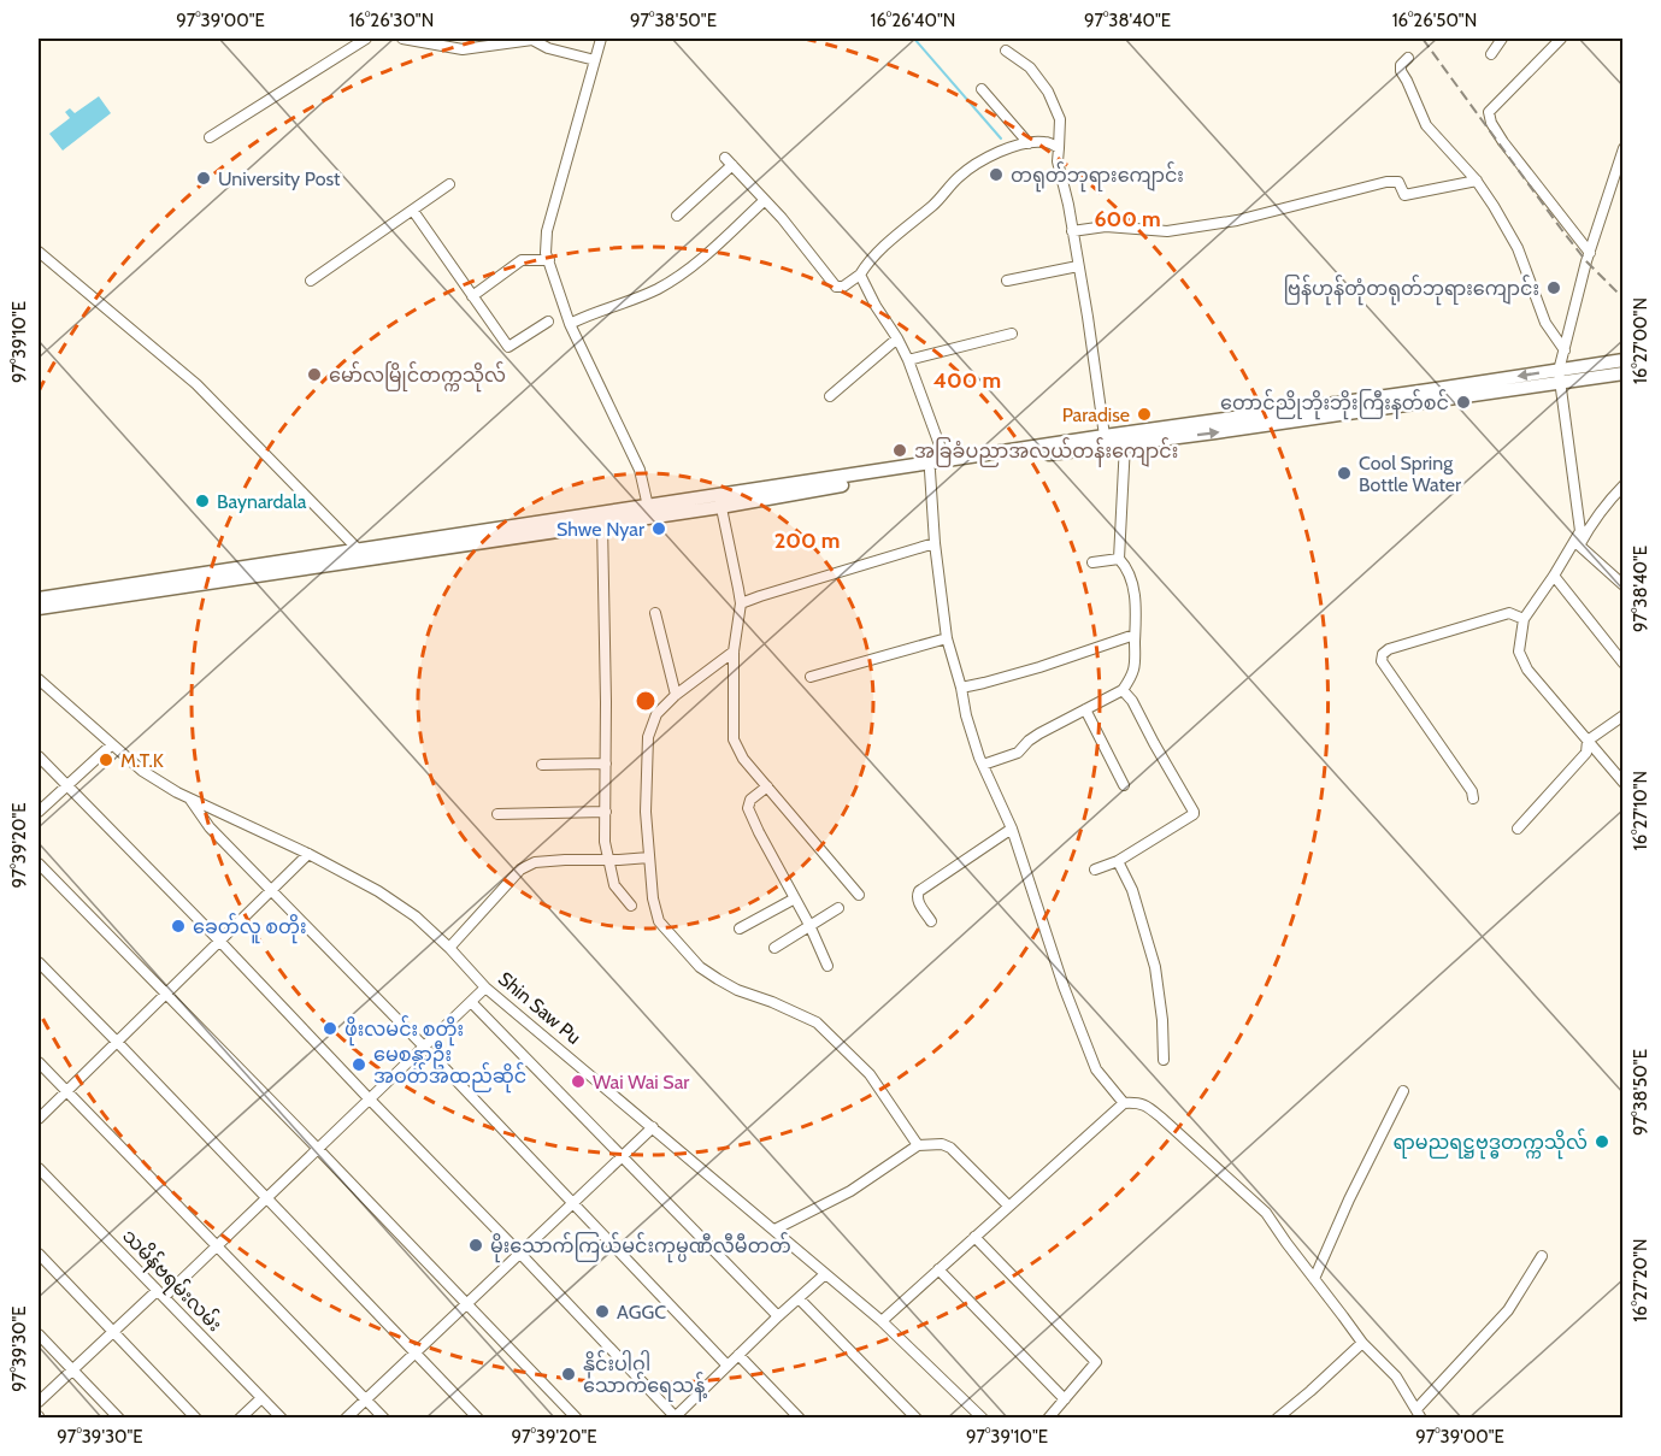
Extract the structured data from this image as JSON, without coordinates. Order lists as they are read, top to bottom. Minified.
{"streets":{"street":["Shin Saw Pu","သမိန်ဗရမ်းလမ်း"]},"places":["တရုတ်ဘုရားကျောင်း","University Post","ဗြန်ဟုန်တုံတရုတ်ဘုရားကျောင်း","မော်လမြိုင်တက္ကသိုလ်","တောင်ညိုဘိုးဘိုးကြီးနတ်စင်","Paradise","အခြခံပညာအလယ်တန်းကျောင်း","Cool Spring Bottle Water","Baynardala","Shwe Nyar","M.T.K","ခေတ်လူ စတိုး","ဖိုးလမင်း စတိုး","မေစန္ဒာဦး အဝတ်အထည်ဆိုင်","Wai Wai Sar","ရာမညရဋ္ဌဗုဒ္ဓတက္ကသိုလ်","မိုးသောက်ကြယ်မင်းကုမ္ပဏီလီမီတတ်","AGGC","နိုင်းပါဝါ သောက်ရေသန့်"],"coordinates":["97°39'00\"E","16°26'30\"N","97°38'50\"E","16°26'40\"N","97°38'40\"E","16°26'50\"N","16°27'00\"N","97°39'10\"E","16°27'10\"N","97°39'20\"E","16°27'20\"N","97°39'30\"E"],"rings":["600 m","400 m","200 m"]}
